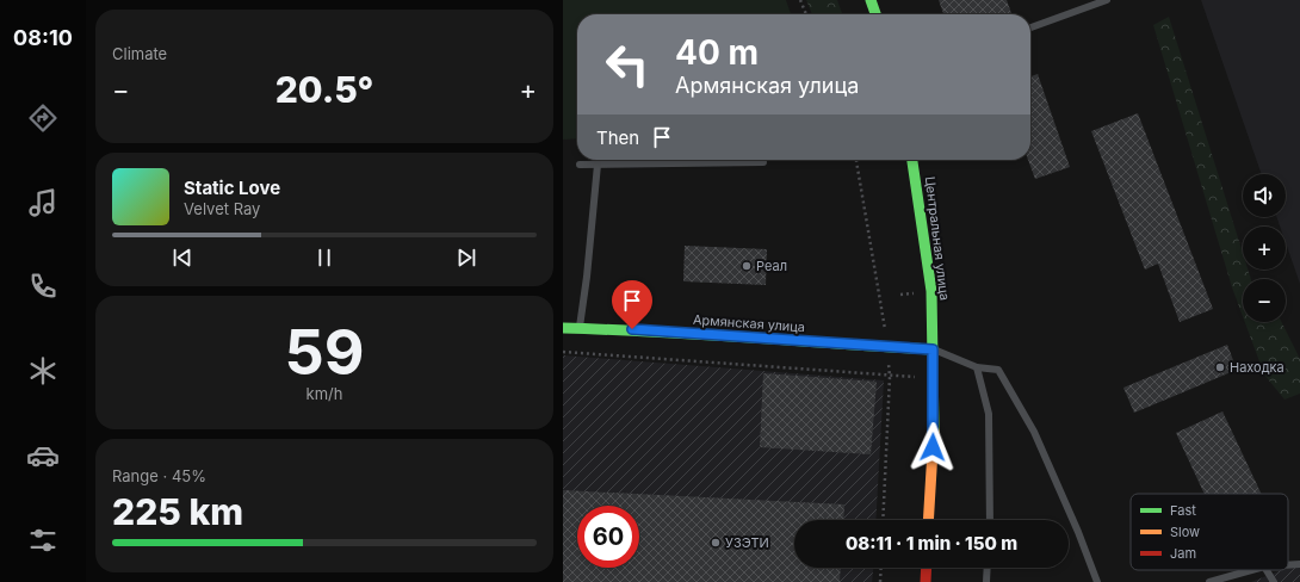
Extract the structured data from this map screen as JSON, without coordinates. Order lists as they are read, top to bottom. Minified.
{"streets":{"main road":["Центральная улица","Армянская улица"]},"crossings":[["Центральная улица","Армянская улица"]],"places":["Реал","Находка","УЗЭТИ"],"legend":["Fast","Slow","Jam"],"page":{"tabs":"08:10","tile":["Climate",["59","km/h"],["Range · 45%","225 km"]],"turn":["40 m","Армянская улица"],"heat":["−","20.5°","+"],"then":"Then","song":["Static Love","Velvet Ray"],"map_buttons":["+","−"],"limit":"60","trip":"08:11 · 1 min · 150 m"}}
